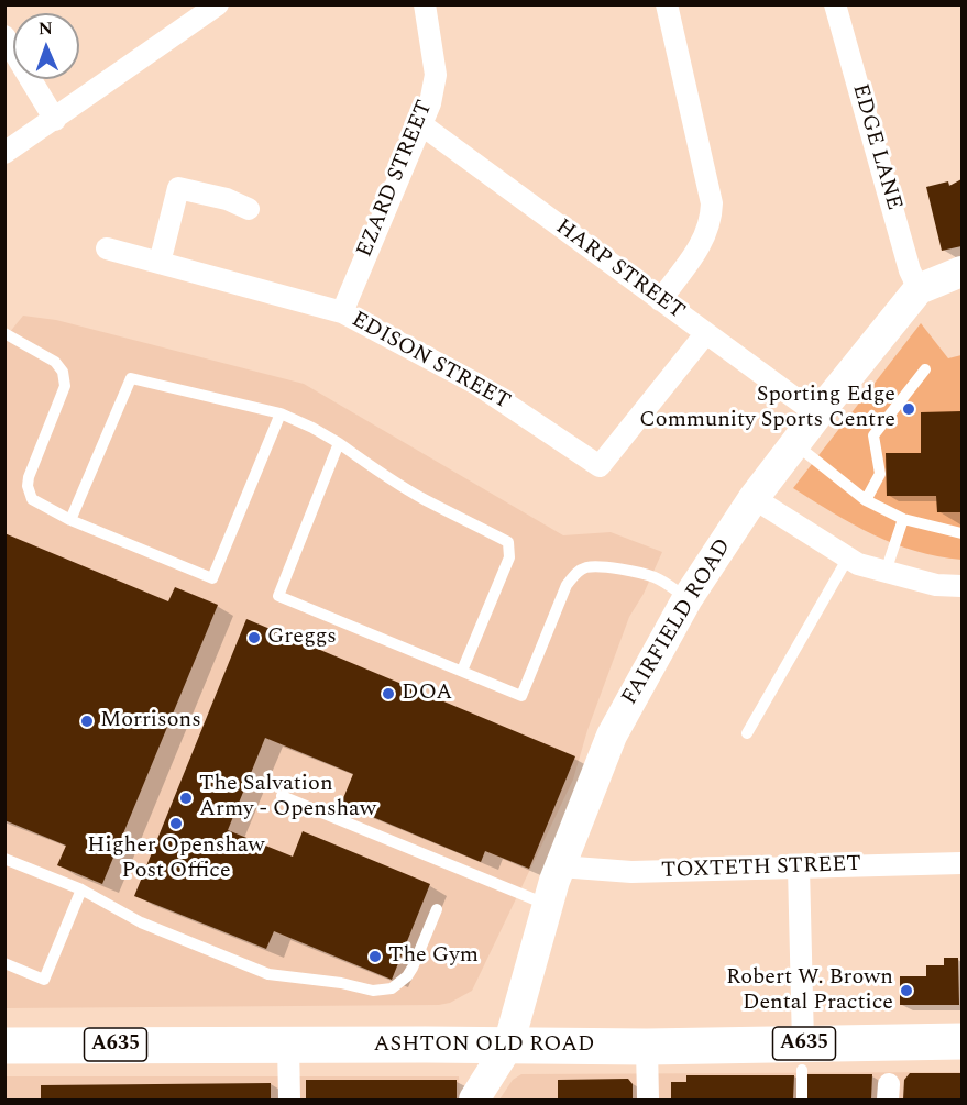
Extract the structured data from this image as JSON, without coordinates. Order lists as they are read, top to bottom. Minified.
{"streets":{"highway":["A635","ASHTON OLD ROAD"],"street":["EDGE LANE","EZARD STREET","HARP STREET","EDISON STREET","FAIRFIELD ROAD","TOXTETH STREET"]},"crossings":[["EDGE LANE","FAIRFIELD ROAD"],["EZARD STREET","HARP STREET"],["EZARD STREET","EDISON STREET"],["HARP STREET","EDISON STREET"],["HARP STREET","FAIRFIELD ROAD"],["FAIRFIELD ROAD","TOXTETH STREET"],["FAIRFIELD ROAD","ASHTON OLD ROAD"]],"places":["Sporting Edge Community Sports Centre","Greggs","DOA","Morrisons","The Salvation Army - Openshaw","Higher Openshaw Post Office","The Gym","Robert W. Brown Dental Practice"],"north":"top"}
